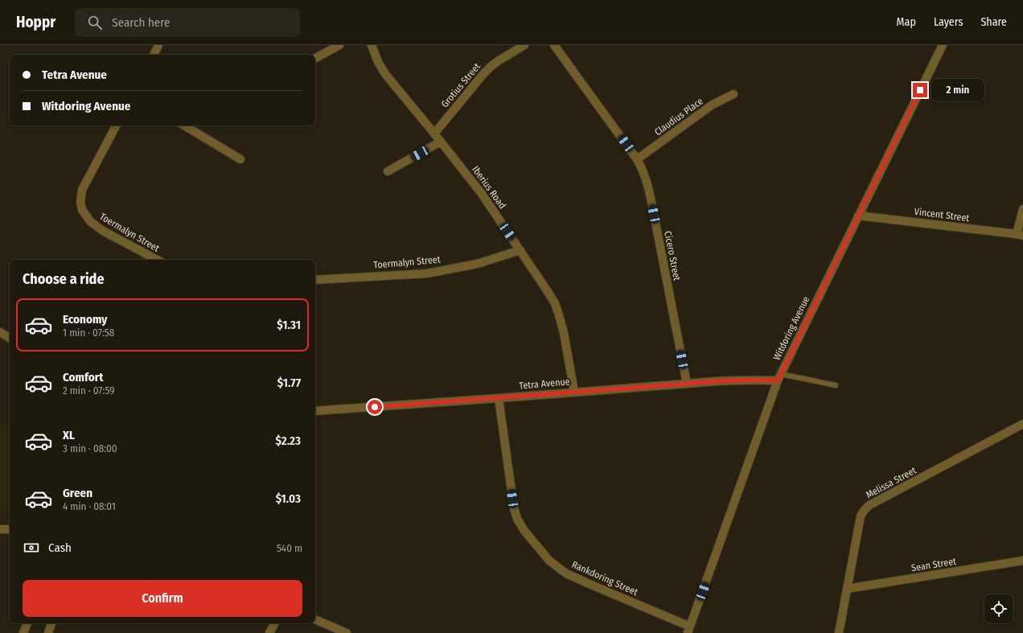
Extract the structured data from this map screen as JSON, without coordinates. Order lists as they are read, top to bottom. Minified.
{"streets":{"street":["Grotius Street","Claudius Place","Iberius Road","Vincent Street","Toermalyn Street","Cicero Street","Witdoring Avenue","Tetra Avenue","Melissa Street","Sean Street","Rankdoring Street"]},"crossings":[["Grotius Street","Iberius Road"],["Claudius Place","Cicero Street"],["Iberius Road","Toermalyn Street"],["Iberius Road","Tetra Avenue"],["Vincent Street","Witdoring Avenue"],["Cicero Street","Tetra Avenue"],["Witdoring Avenue","Tetra Avenue"],["Witdoring Avenue","Rankdoring Street"],["Tetra Avenue","Rankdoring Street"],["Melissa Street","Sean Street"]],"page":{"header":"Hoppr","search":"Search here","nav":["Map","Layers","Share"],"banner":["Tetra Avenue","Witdoring Avenue"],"bubble":"2 min","heading":"Choose a ride","list":[{"name":"Economy","note":"1 min · 07:58","value":"$1.31"},{"name":"Comfort","note":"2 min · 07:59","value":"$1.77"},{"name":"XL","note":"3 min · 08:00","value":"$2.23"},{"name":"Green","note":"4 min · 08:01","value":"$1.03"}],"pay":["Cash","540 m"],"buttons":"Confirm"}}
